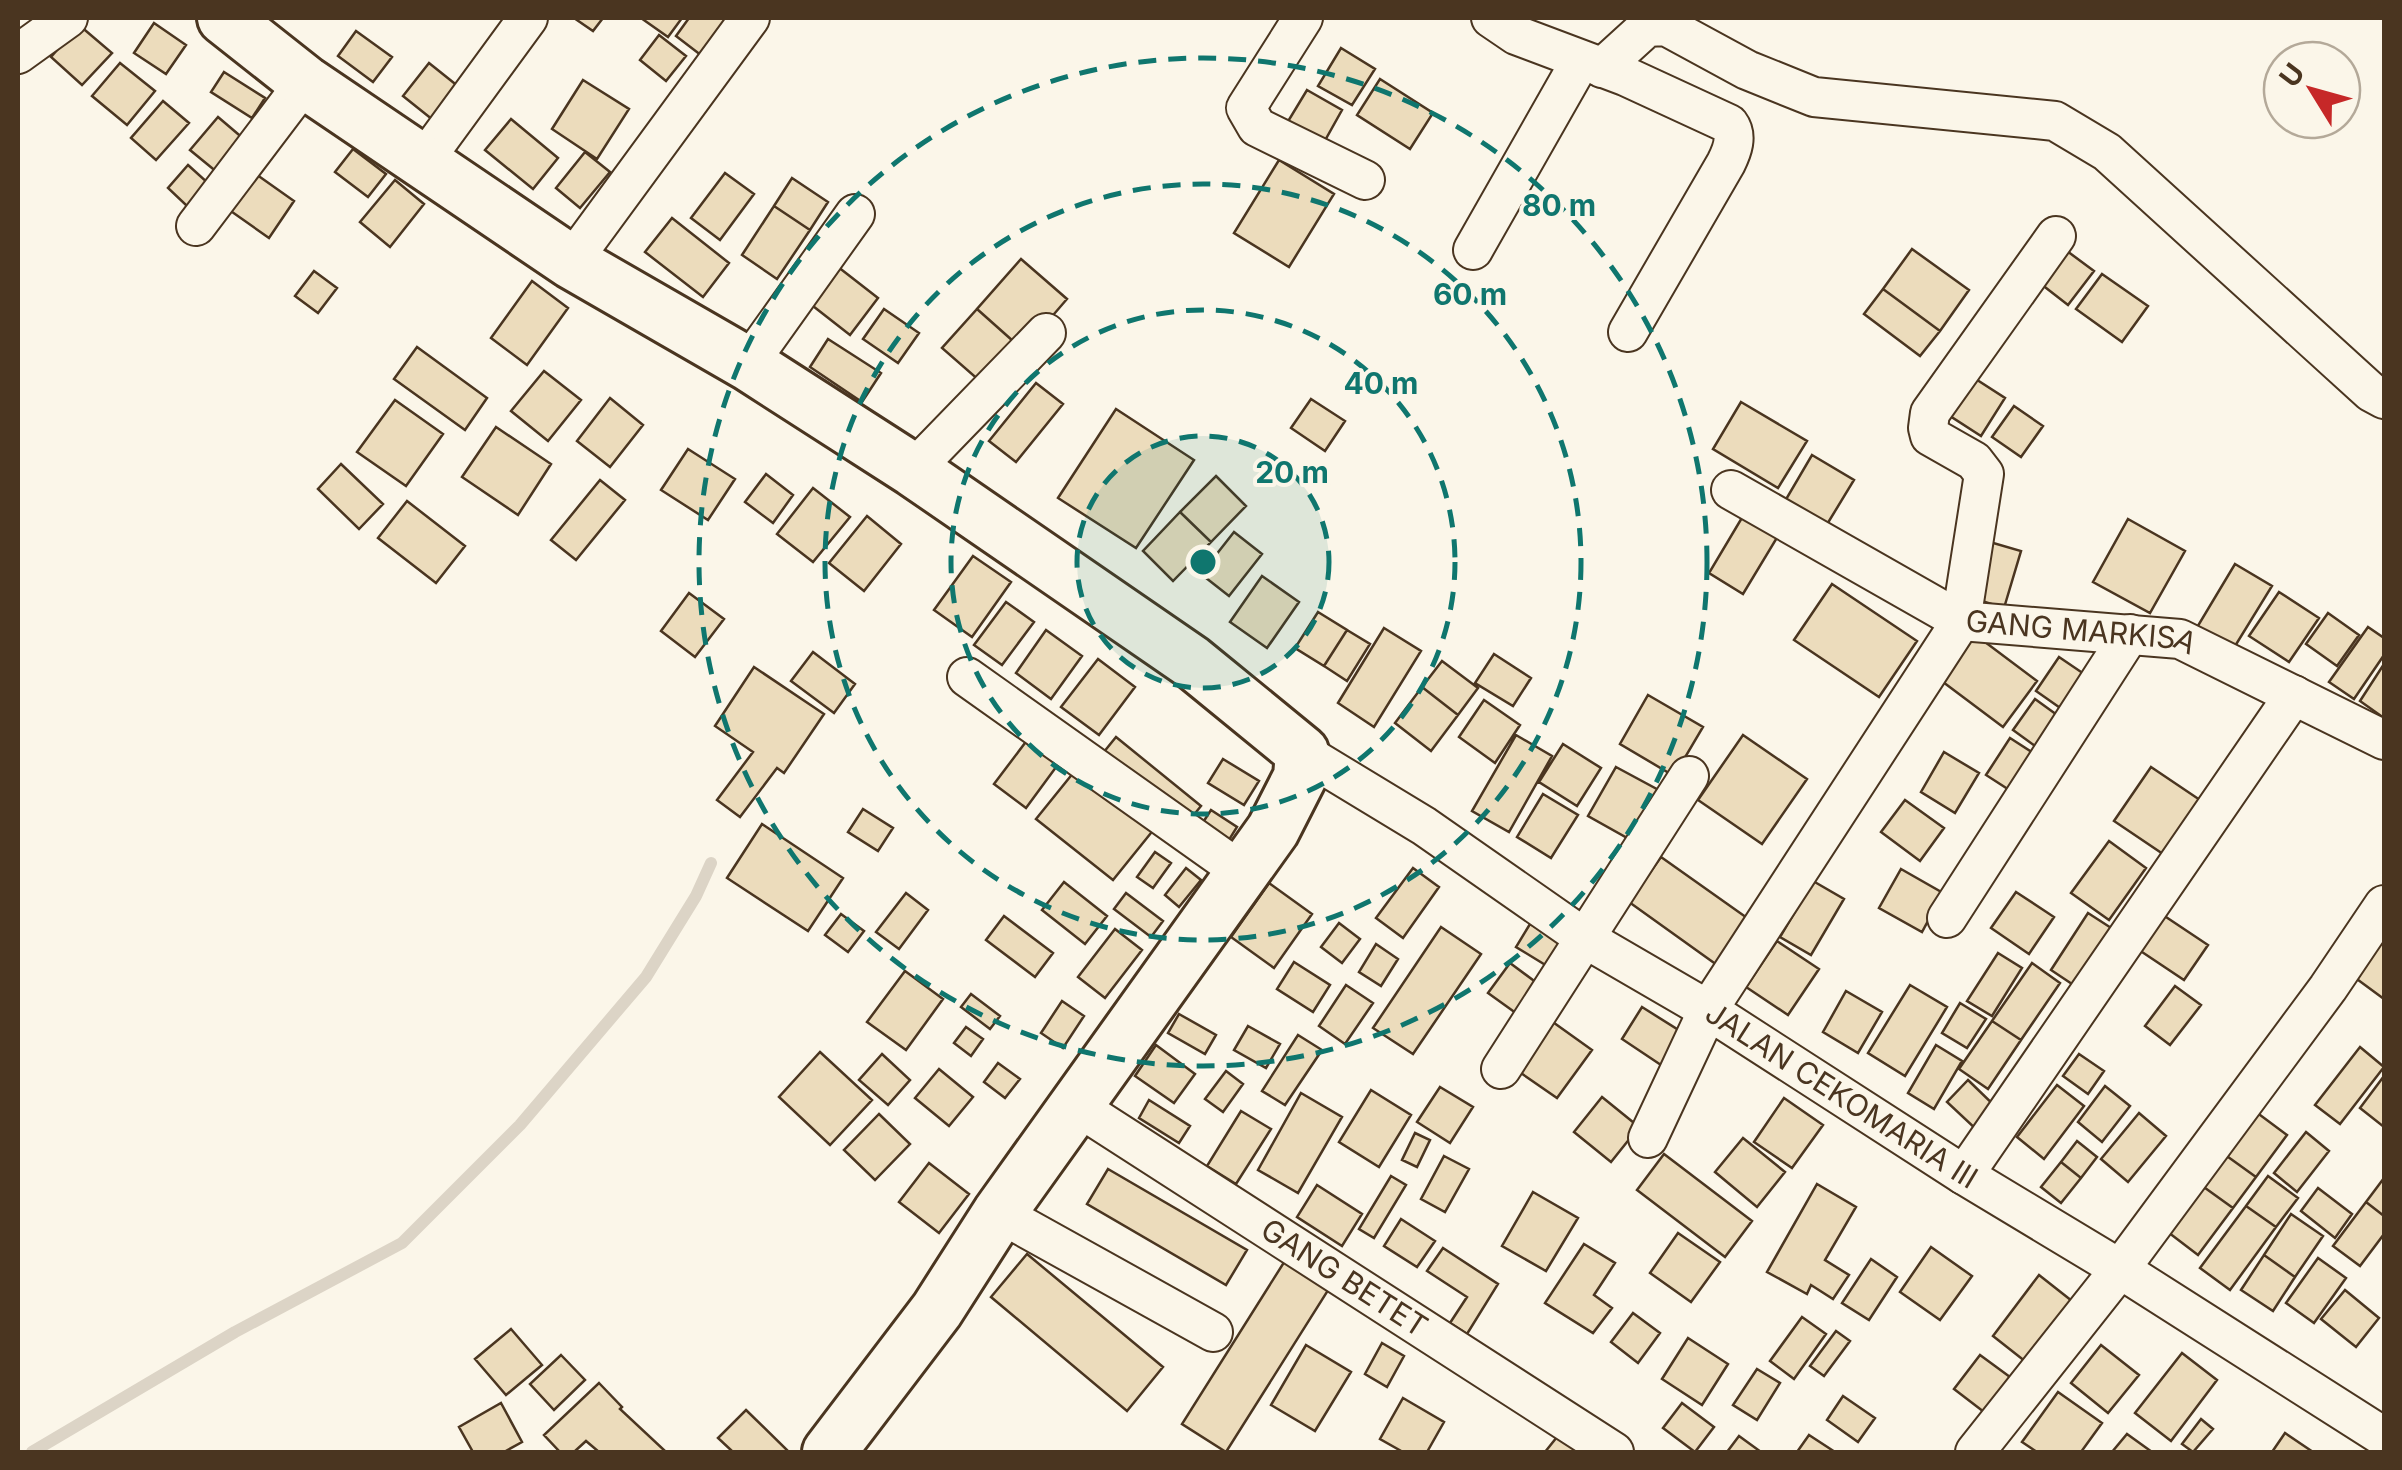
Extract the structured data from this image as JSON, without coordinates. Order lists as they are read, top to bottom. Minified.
{"streets":{"street":["GANG MARKISA","JALAN CEKOMARIA III","GANG BETET"]},"north":"top left","rings":["80 m","60 m","40 m","20 m"]}
